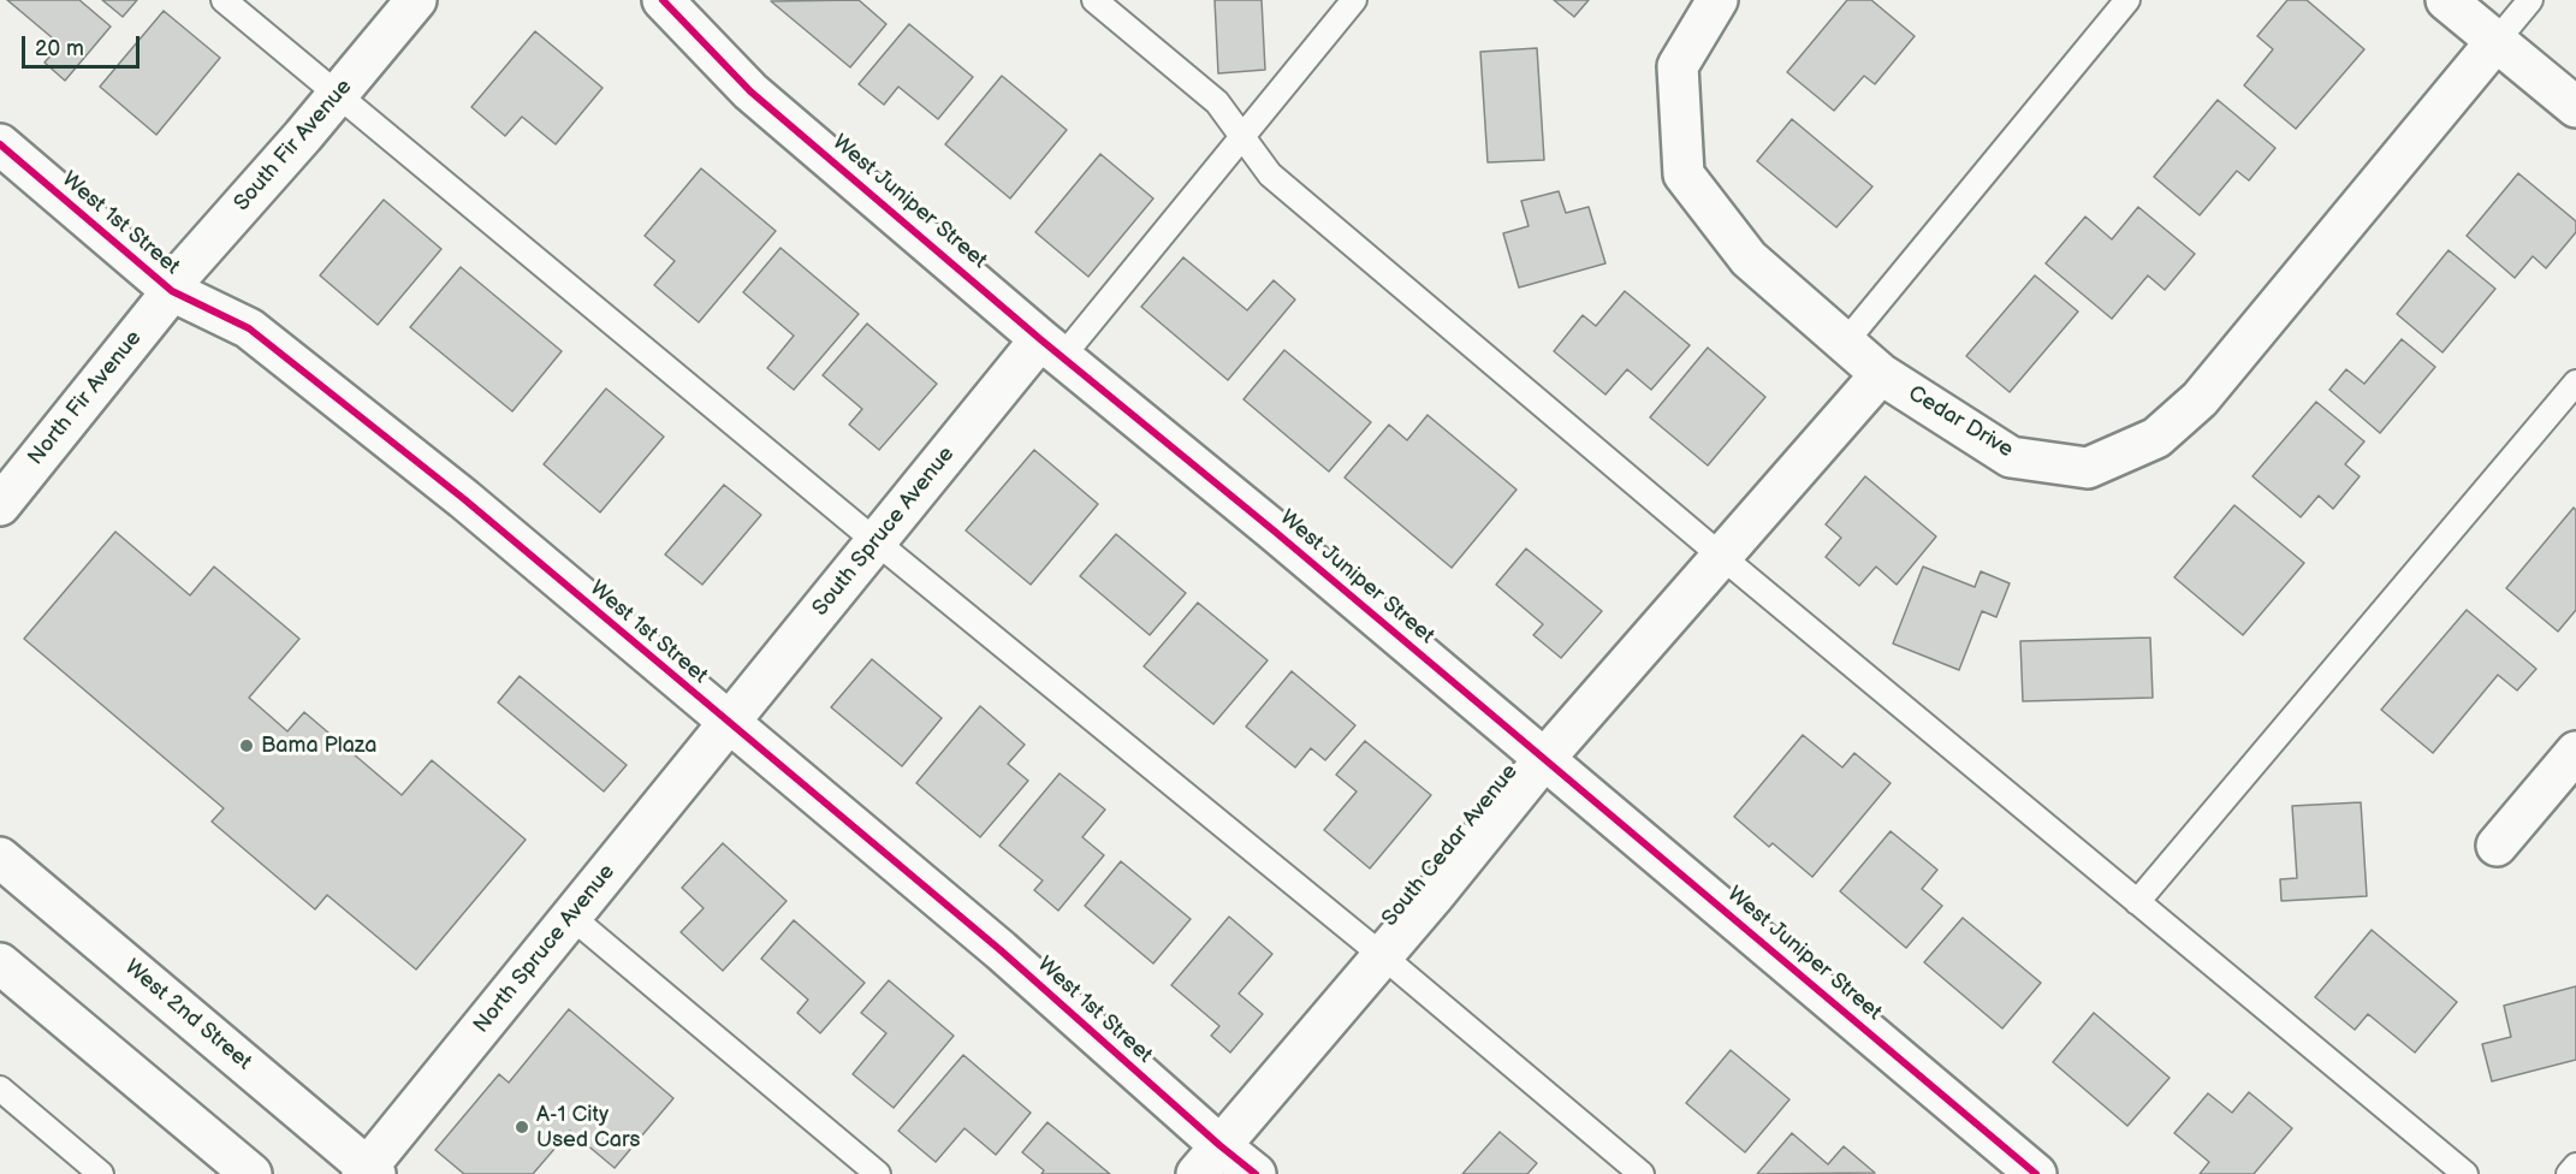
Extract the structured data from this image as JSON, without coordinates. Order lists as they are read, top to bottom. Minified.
{"streets":{"street":["South Fir Avenue","West Juniper Street","West 1st Street","North Fir Avenue","Cedar Drive","South Spruce Avenue","South Cedar Avenue","North Spruce Avenue","West 2nd Street"]},"crossings":[["South Fir Avenue","West 1st Street"],["South Fir Avenue","North Fir Avenue"],["West Juniper Street","South Spruce Avenue"],["West Juniper Street","South Cedar Avenue"],["West 1st Street","North Fir Avenue"],["West 1st Street","South Spruce Avenue"],["West 1st Street","South Cedar Avenue"],["West 1st Street","North Spruce Avenue"],["Cedar Drive","South Cedar Avenue"],["South Spruce Avenue","North Spruce Avenue"],["North Spruce Avenue","West 2nd Street"]],"places":["Bama Plaza","A-1 City Used Cars"],"scale_bar":"20 m"}
